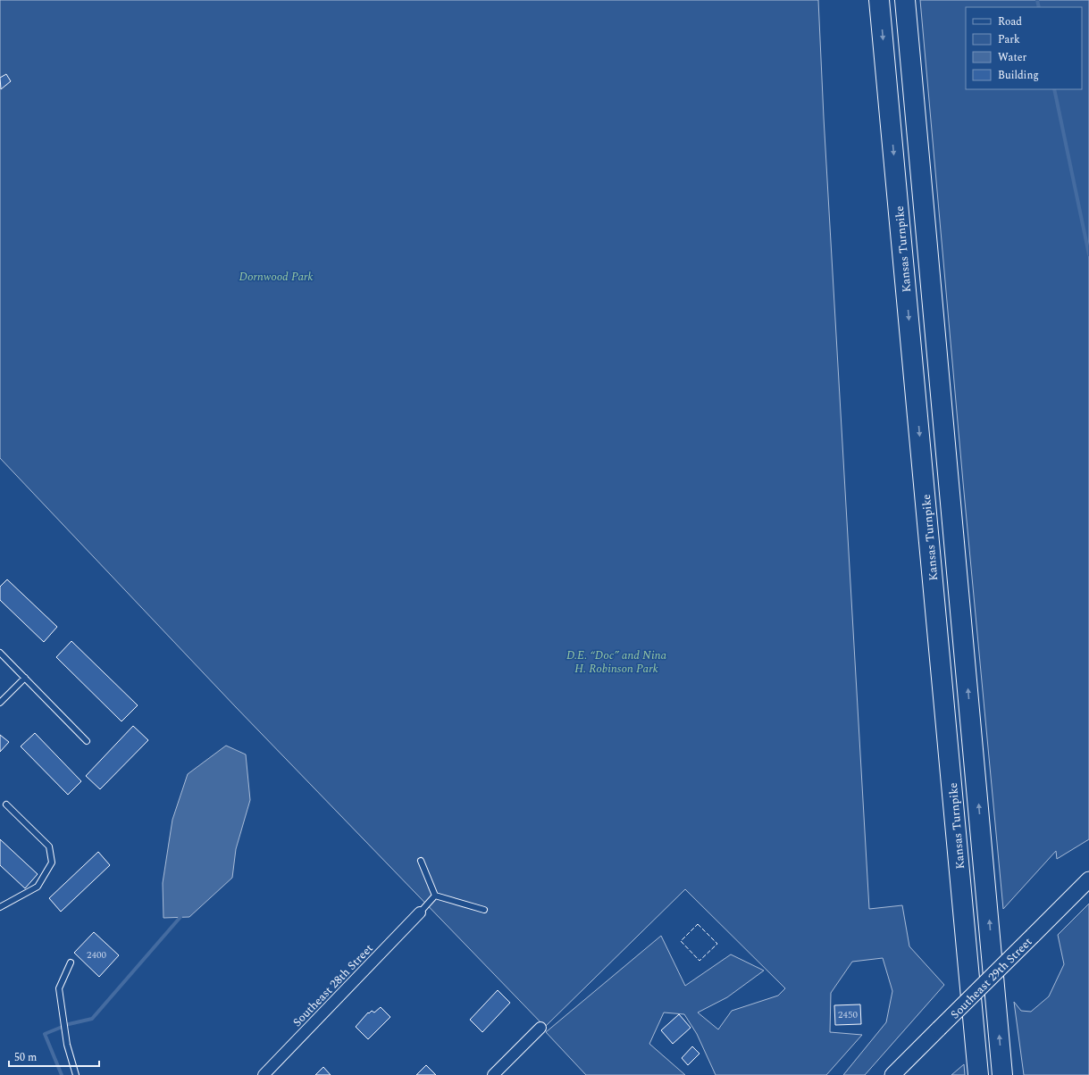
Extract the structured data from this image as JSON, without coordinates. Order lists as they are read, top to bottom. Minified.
{"streets":{"highway":["Kansas Turnpike"],"main road":["Southeast 29th Street"],"street":["Southeast 28th Street"]},"parks":["Dornwood Park","D.E. “Doc” and Nina H. Robinson Park"],"house_numbers":["2400","2450"],"legend":["Road","Park","Water","Building"],"scale_bar":"50 m"}
